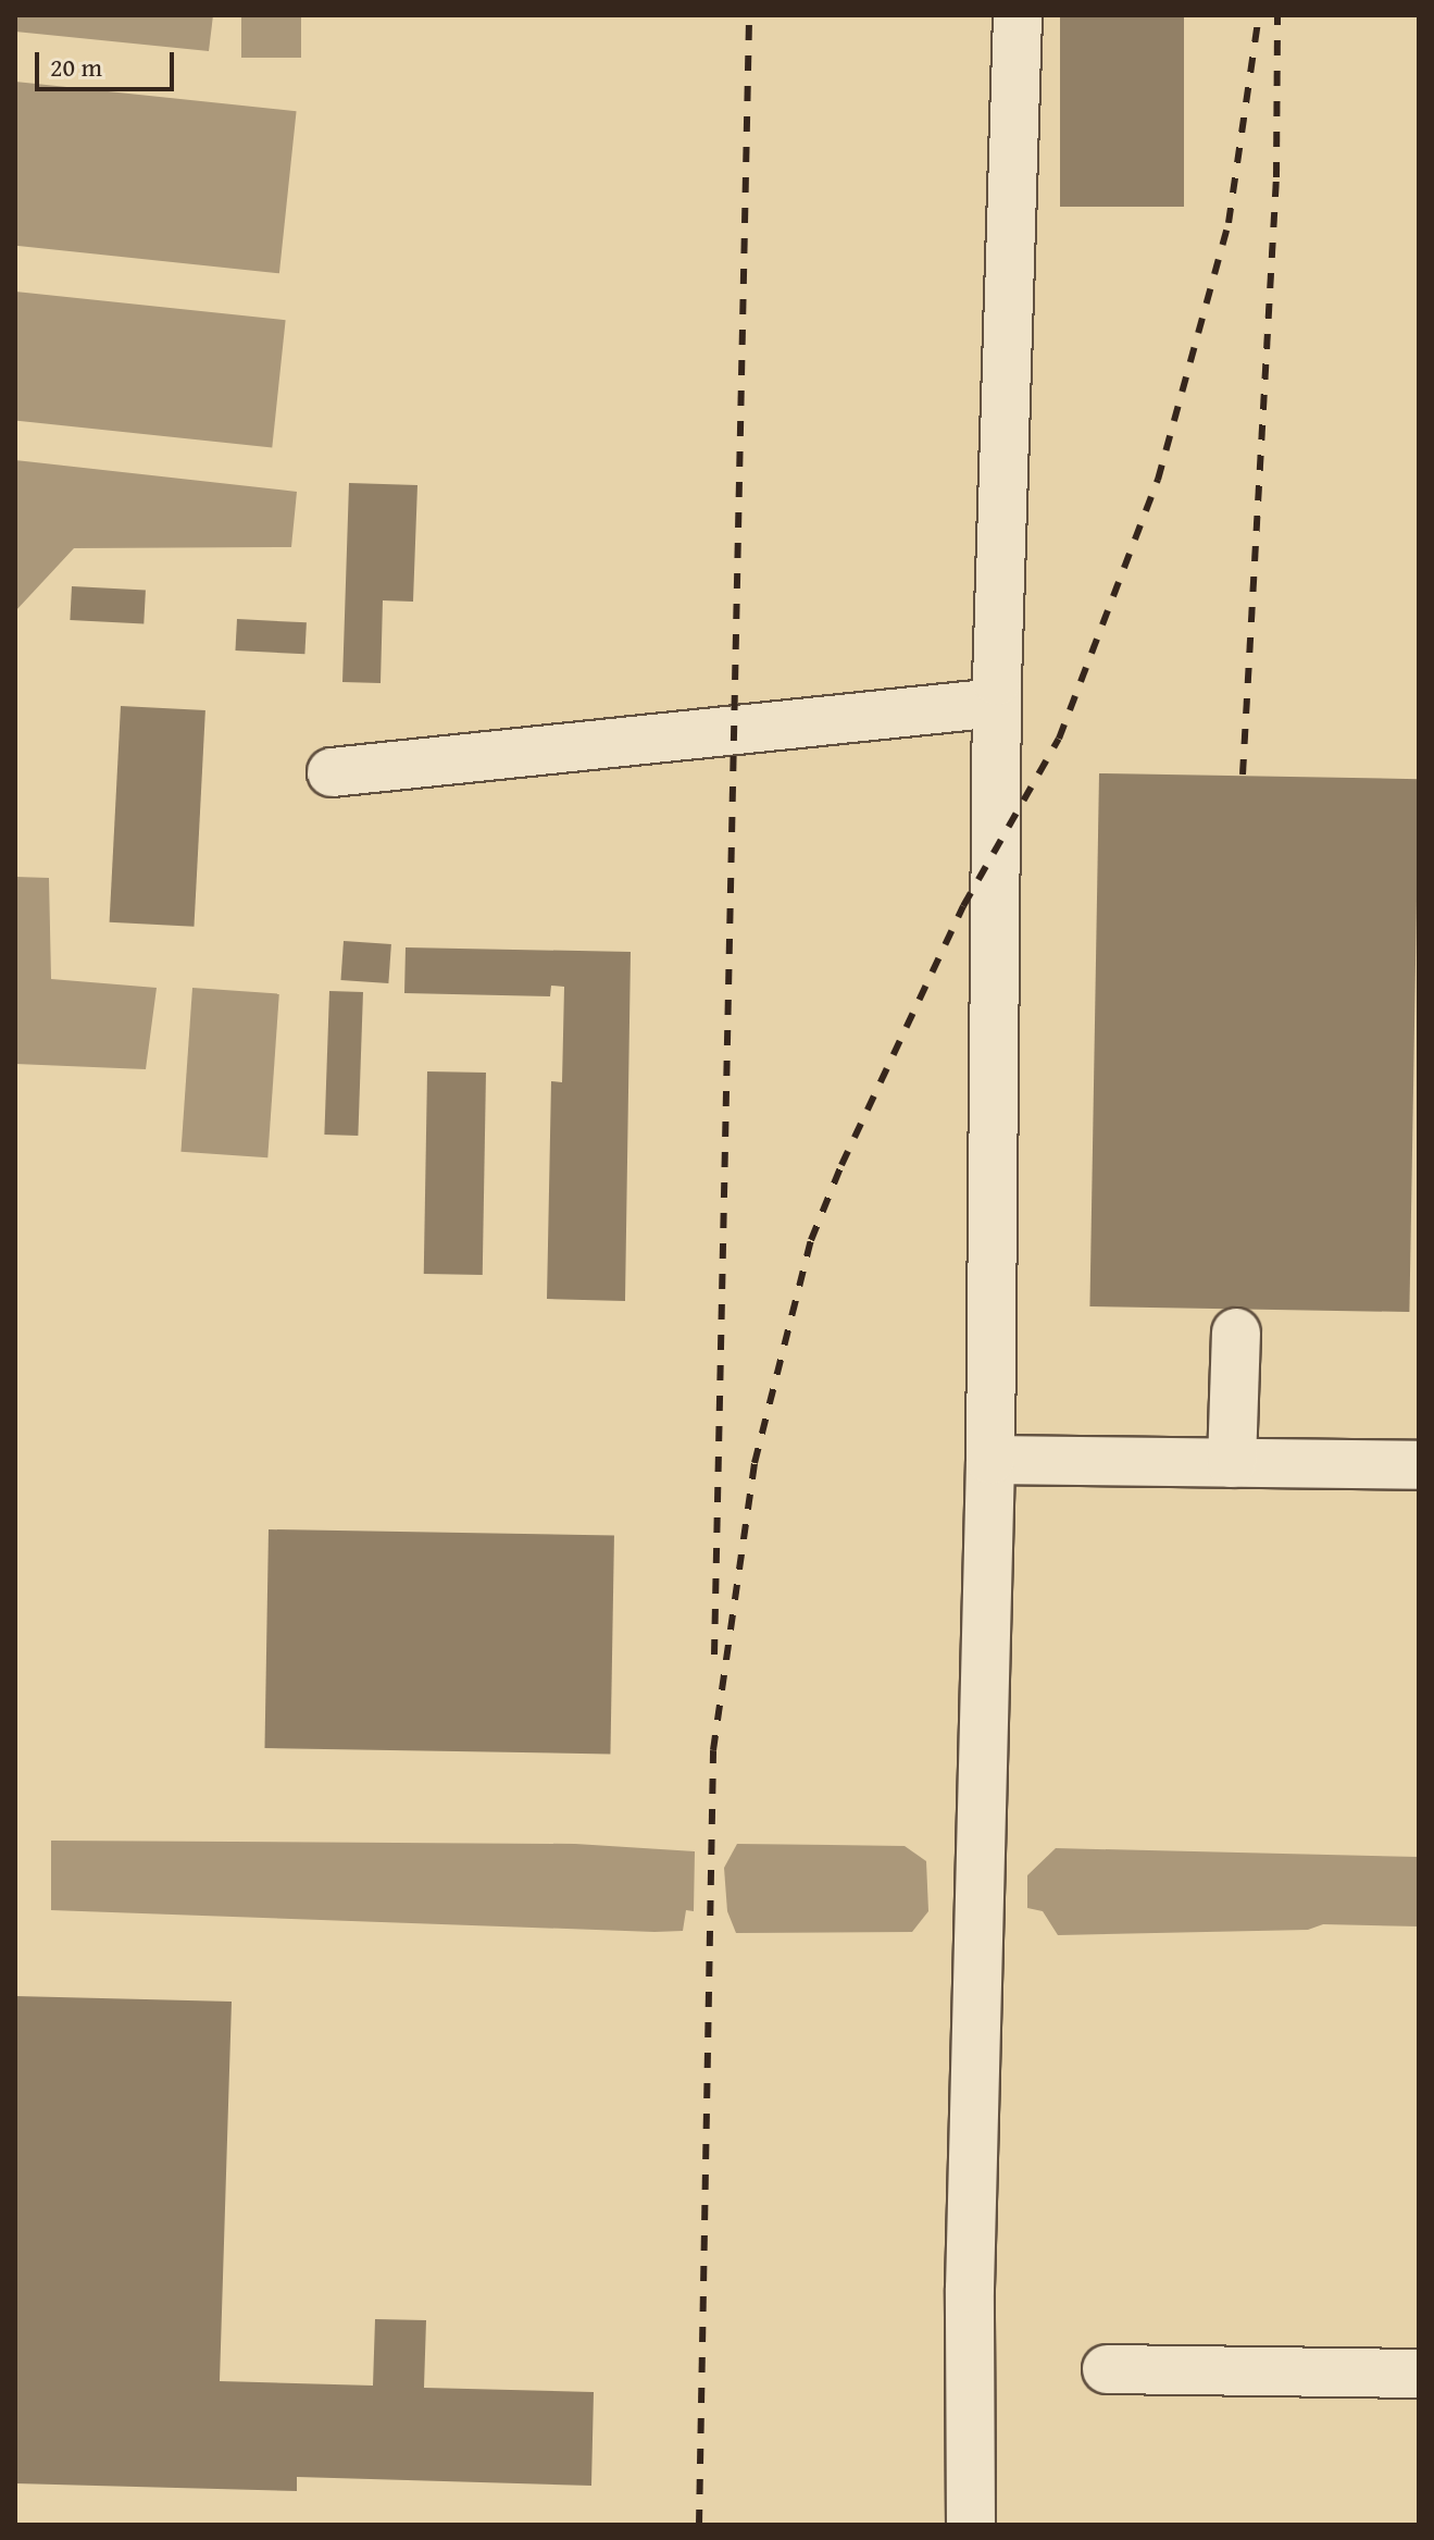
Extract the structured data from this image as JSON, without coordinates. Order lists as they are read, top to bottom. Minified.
{"scale_bar":"20 m"}
